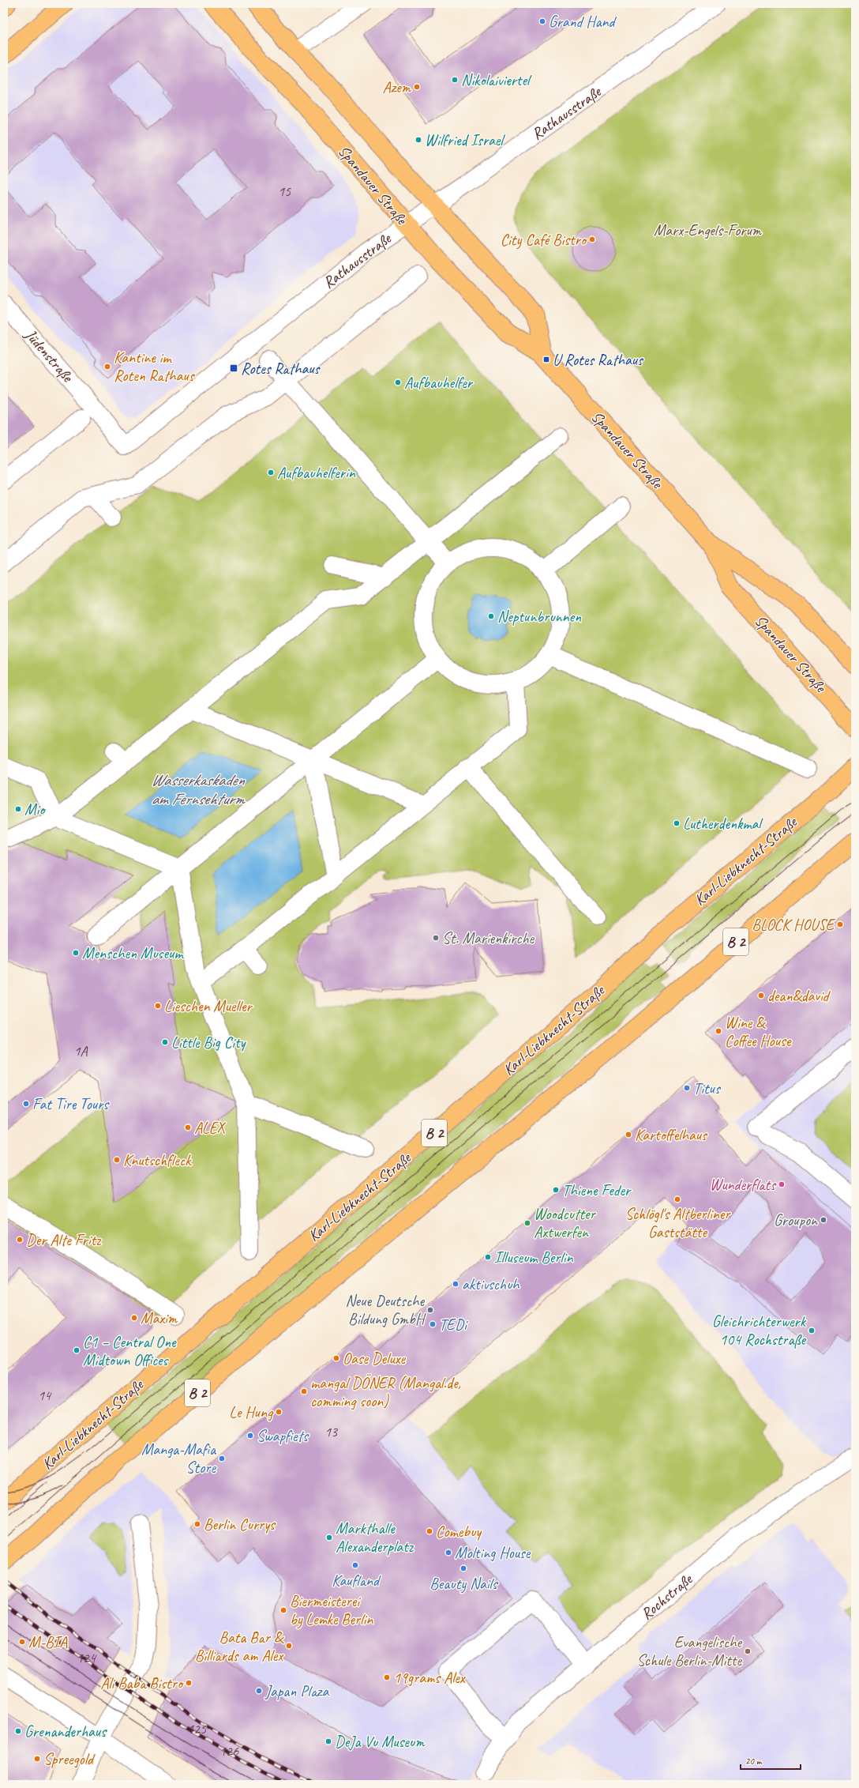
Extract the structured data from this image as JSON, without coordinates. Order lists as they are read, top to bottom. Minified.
{"streets":{"main road":["Spandauer Straße","Karl-Liebknecht-Straße","B 2"],"street":["Rathausstraße","Jüdenstraße","Rochstraße"]},"crossings":[["Rathausstraße","Spandauer Straße"],["Rathausstraße","Jüdenstraße"]],"water":["Wasserkaskaden am Fernsehturm"],"parks":["Marx-Engels-Forum"],"places":{"other":["Grand Hand","Nikolaiviertel","Azem","Wilfried Israel","City Café Bistro","Kantine im Roten Rathaus","Aufbauhelfer","Aufbauhelferin","Neptunbrunnen","Mio","Lutherdenkmal","BLOCK HOUSE","St. Marienkirche","Menschen Museum","dean&david","Lieschen Mueller","Wine & Coffee House","Little Big City","Titus","Fat Tire Tours","ALEX","Kartoffelhaus","Knutschfleck","Wunderflats","Thiene Feder","Schlögl's Altberliner Gaststätte","Groupon","Woodcutter Axtwerfen","Der Alte Fritz","Illuseum Berlin","aktivschuh","Neue Deutsche Bildung GmbH","Maxim","TEDi","Gleichrichterwerk 104 Rochstraße","C1 – Central One Midtown Offices","Oase Deluxe","mangal DÖNER (Mangal.de, comming soon)","Le Hung","Swapfiets","Manga-Mafia Store","Berlin Currys","Comebuy","Markthalle Alexanderplatz","Molting House","Kaufland","Beauty Nails","Biermeisterei by Lemke Berlin","M-BIA","Bata Bar & Billiards am Alex","Evangelische Schule Berlin-Mitte","19grams Alex","Ali Baba Bistro","Japan Plaza","Grenanderhaus","DeJa Vu Museum","Spreegold"],"transit":["U Rotes Rathaus","Rotes Rathaus"]},"house_numbers":["15","1A","14","13","124","125","126"],"scale_bar":"20 m"}
